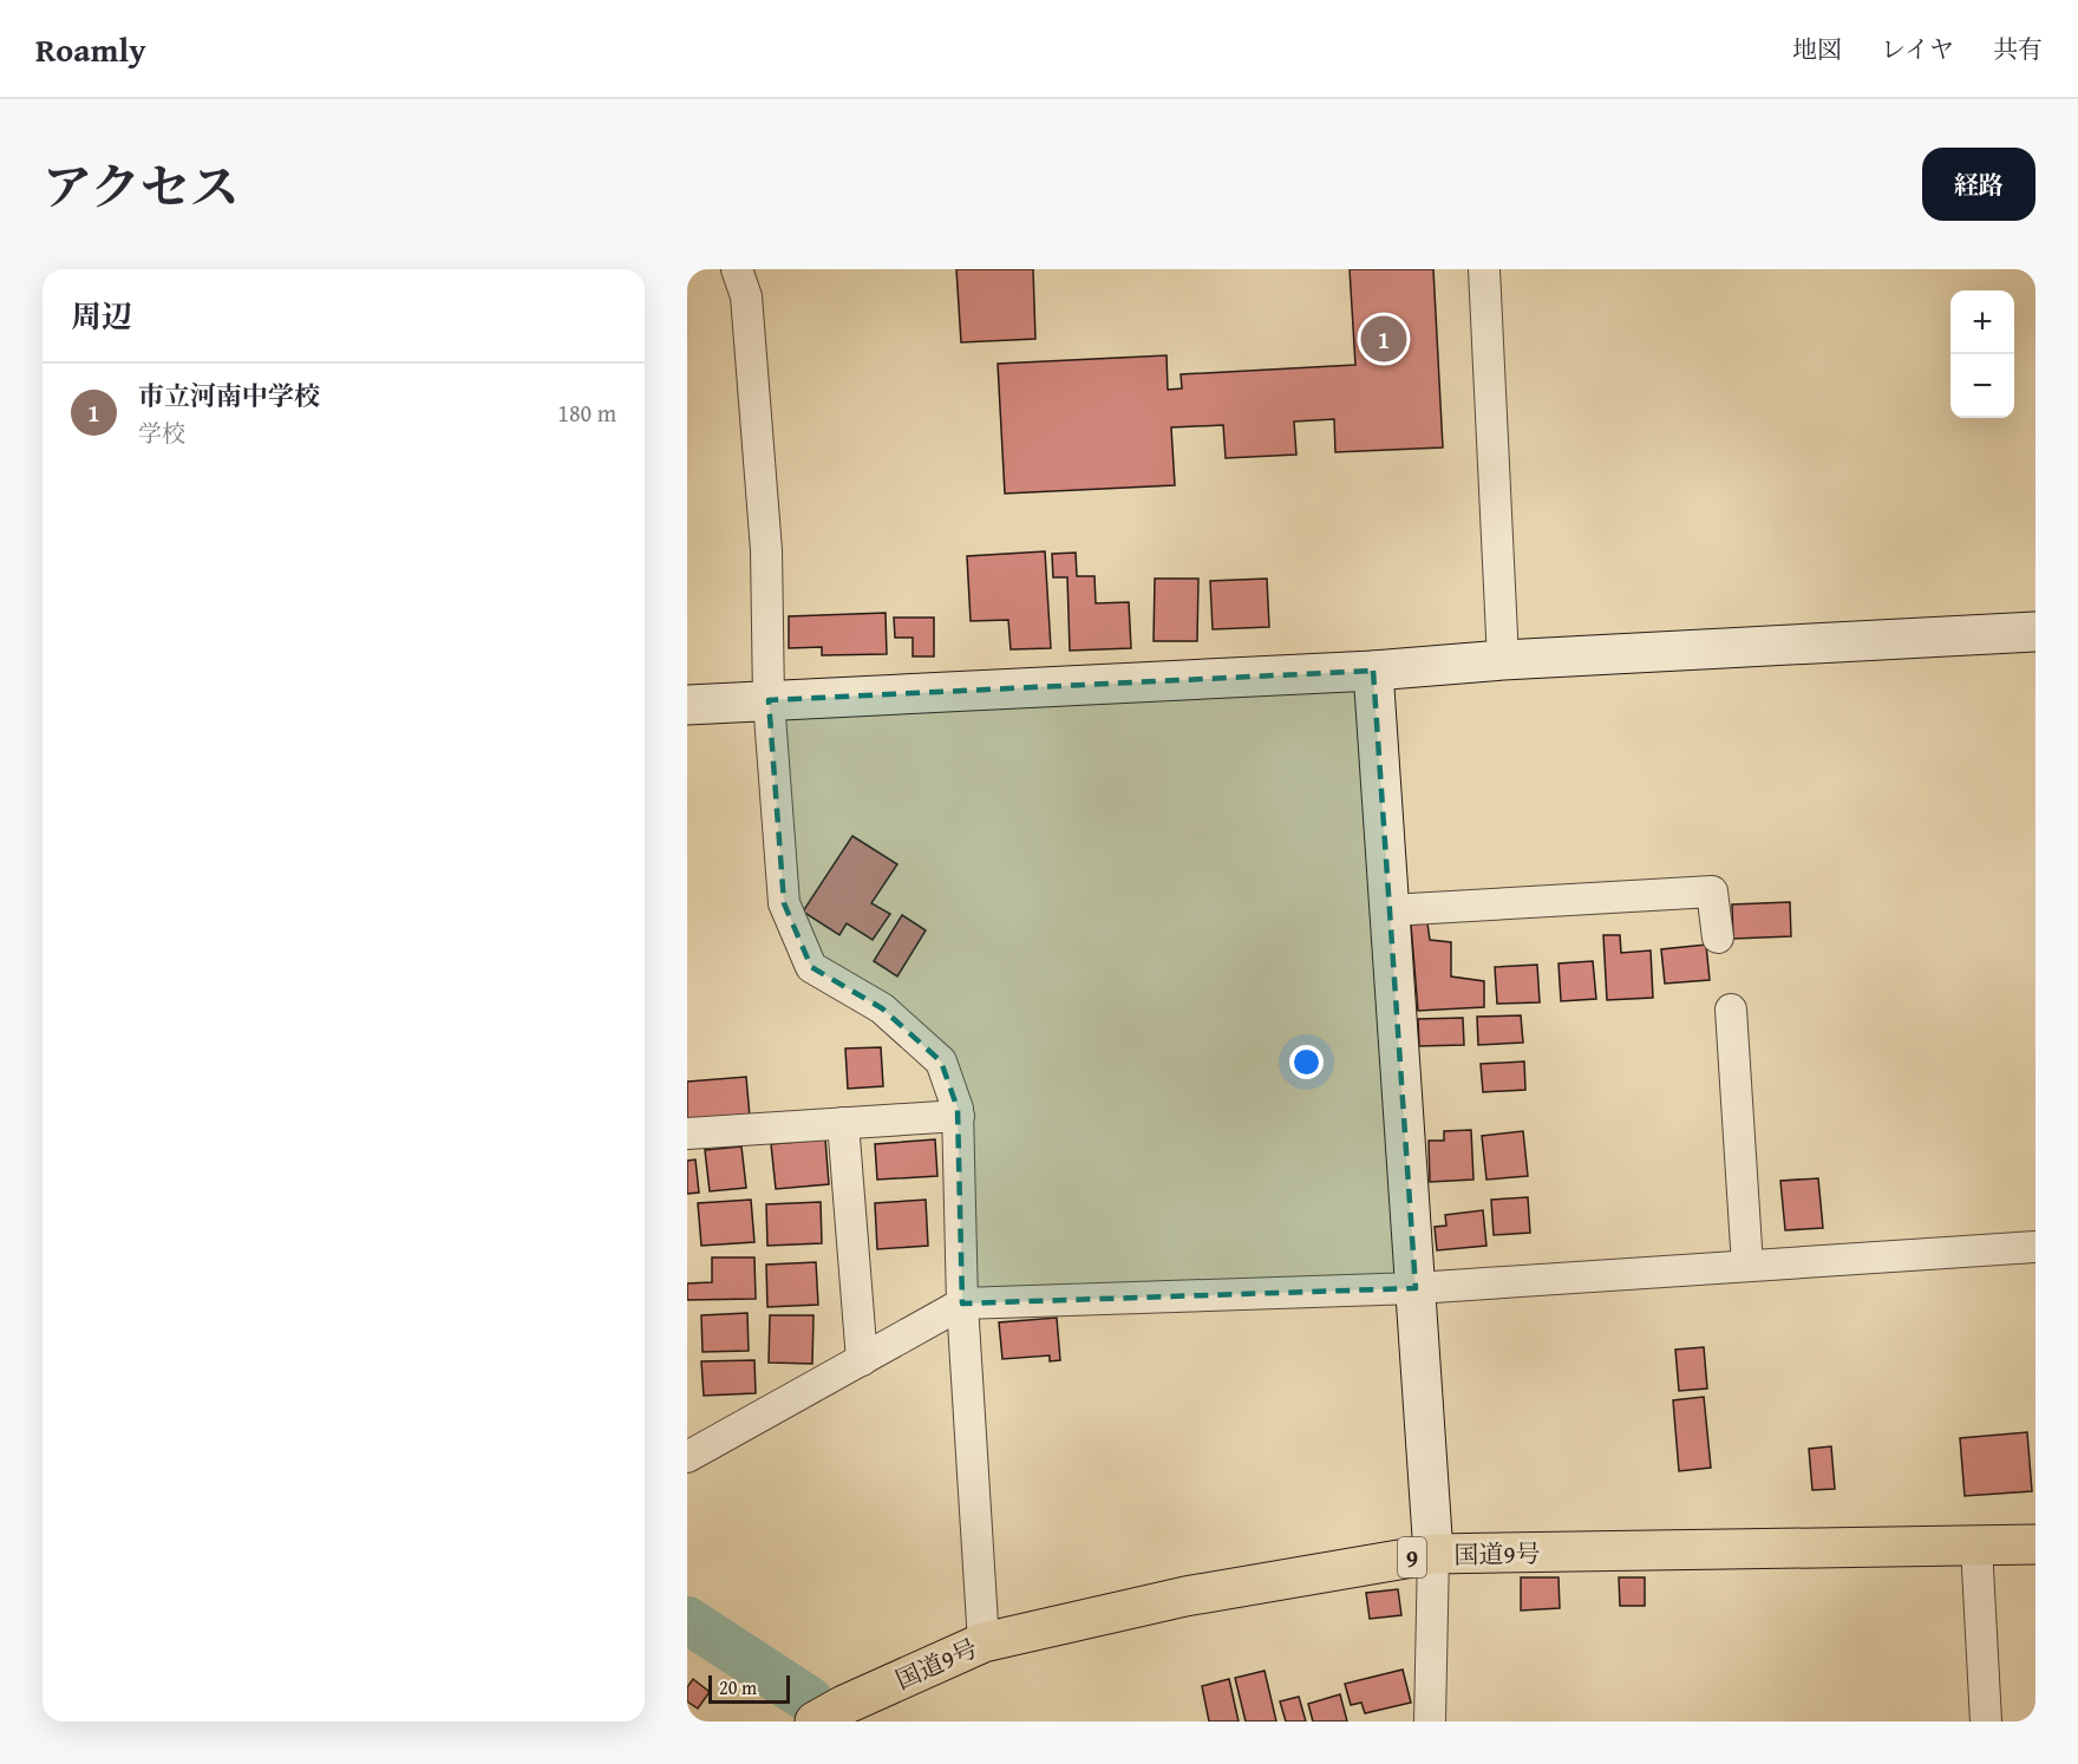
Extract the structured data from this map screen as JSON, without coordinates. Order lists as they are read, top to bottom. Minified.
{"streets":{"highway":["国道9号","9"]},"scale_bar":"20 m","page":{"header":"Roamly","nav":["地図","レイヤ","共有"],"title":"アクセス","buttons":"経路","heading":"周辺","map_buttons":["+","−"],"pins":"1","list":[{"mark":"1","name":"市立河南中学校","note":"学校","value":"180 m"}],"scale":"20 m"}}
